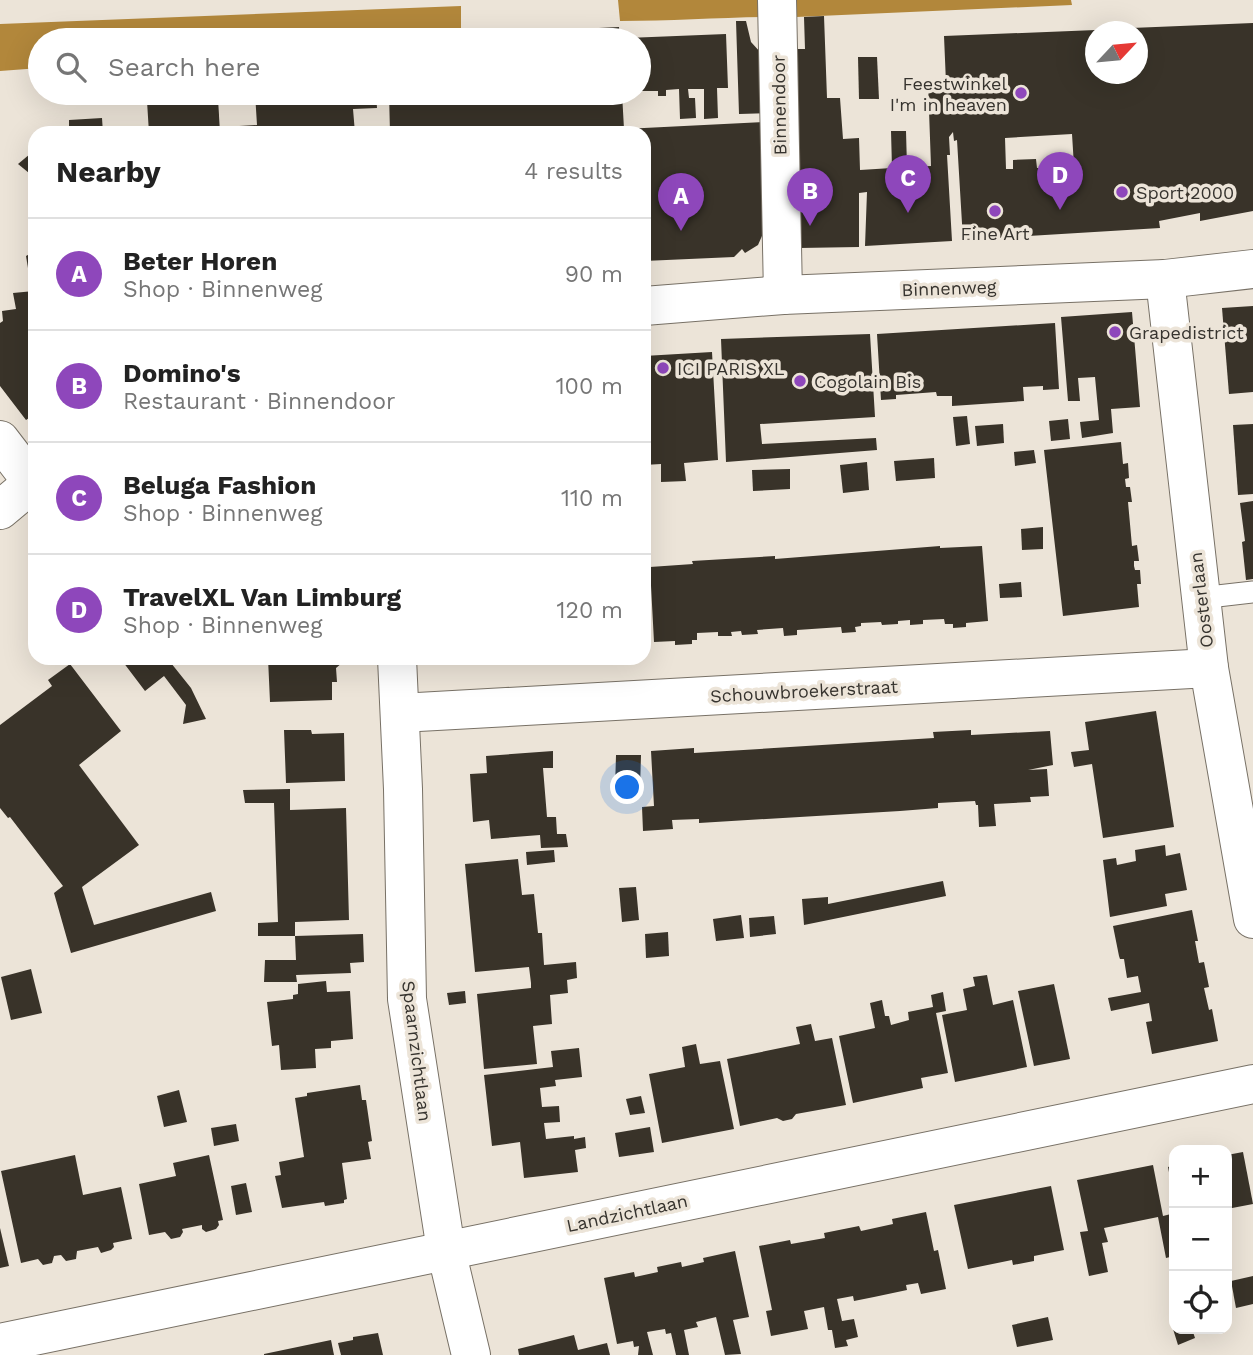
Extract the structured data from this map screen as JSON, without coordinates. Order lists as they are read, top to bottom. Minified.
{"streets":{"street":["Binnendoor","Binnenweg","Oosterlaan","Schouwbroekerstraat","Spaarnzichtlaan","Landzichtlaan"]},"crossings":[["Binnendoor","Binnenweg"],["Binnenweg","Oosterlaan"],["Oosterlaan","Schouwbroekerstraat"],["Schouwbroekerstraat","Spaarnzichtlaan"],["Spaarnzichtlaan","Landzichtlaan"]],"places":["Feestwinkel I'm in heaven","Sport 2000","Fine Art","Grapedistrict","ICI PARIS XL","Cogolain Bis"],"north":"top right","page":{"search":"Search here","heading":["Nearby","4 results"],"pins":["D","C","B","A"],"list":[{"mark":"A","name":"Beter Horen","note":"Shop · Binnenweg","value":"90 m"},{"mark":"B","name":"Domino's","note":"Restaurant · Binnendoor","value":"100 m"},{"mark":"C","name":"Beluga Fashion","note":"Shop · Binnenweg","value":"110 m"},{"mark":"D","name":"TravelXL Van Limburg","note":"Shop · Binnenweg","value":"120 m"}],"map_buttons":["+","−"]}}
